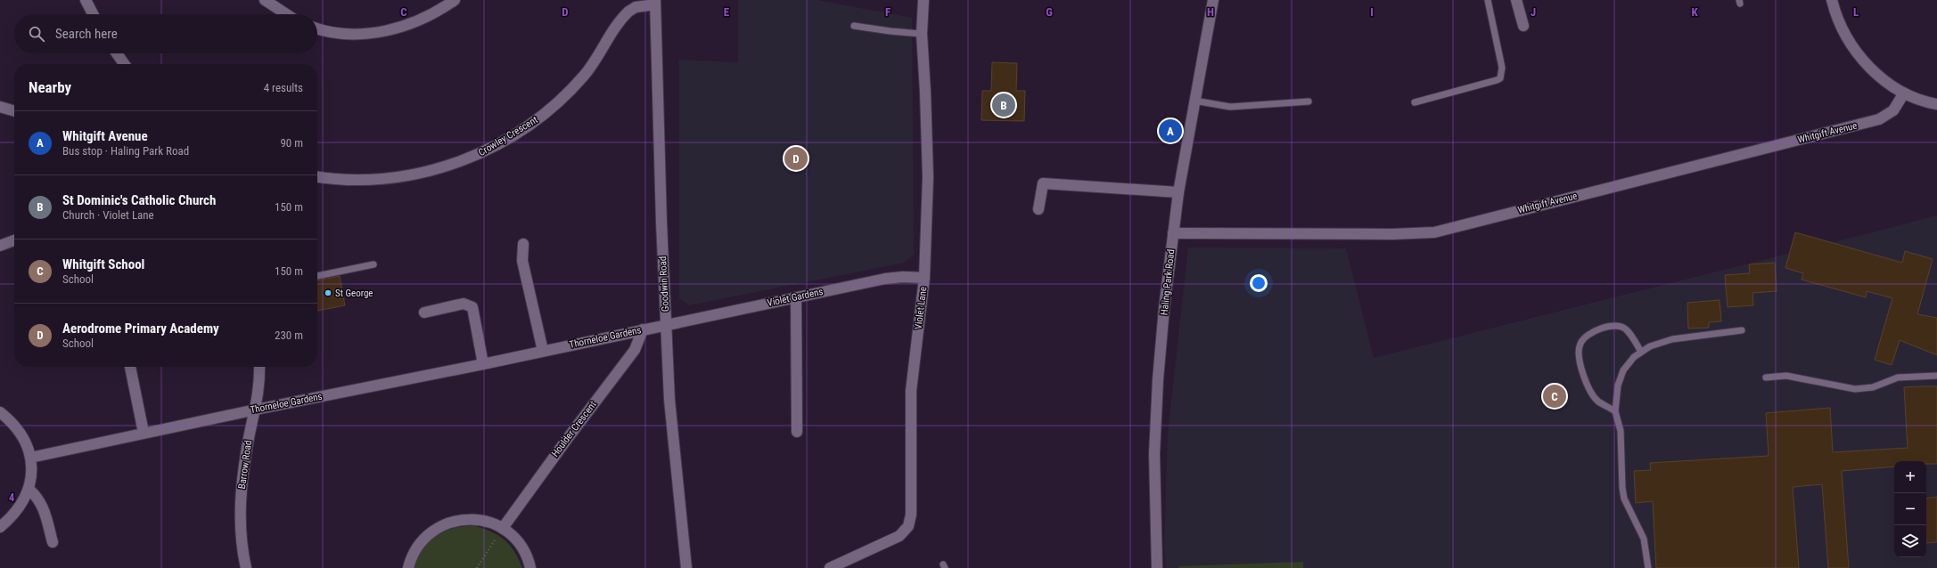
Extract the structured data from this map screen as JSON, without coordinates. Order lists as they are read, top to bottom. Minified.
{"streets":{"street":["Whitgift Avenue","Crowley Crescent","Haling Park Road","Goodwin Road","Violet Gardens","Violet Lane","Thorneloe Gardens","Houlder Crescent","Barrow Road"]},"crossings":[["Whitgift Avenue","Haling Park Road"],["Crowley Crescent","Goodwin Road"],["Goodwin Road","Violet Gardens"],["Goodwin Road","Thorneloe Gardens"],["Violet Gardens","Violet Lane"],["Violet Gardens","Thorneloe Gardens"],["Thorneloe Gardens","Houlder Crescent"],["Thorneloe Gardens","Barrow Road"]],"places":["St George"],"page":{"search":"Search here","heading":["Nearby","4 results"],"pins":["B","A","D","C"],"list":[{"mark":"A","name":"Whitgift Avenue","note":"Bus stop · Haling Park Road","value":"90 m"},{"mark":"B","name":"St Dominic's Catholic Church","note":"Church · Violet Lane","value":"150 m"},{"mark":"C","name":"Whitgift School","note":"School","value":"150 m"},{"mark":"D","name":"Aerodrome Primary Academy","note":"School","value":"230 m"}],"map_buttons":["+","−"]},"grid":{"columns":["C","D","E","F","G","H","I","J","K","L"],"rows":["4"]}}
